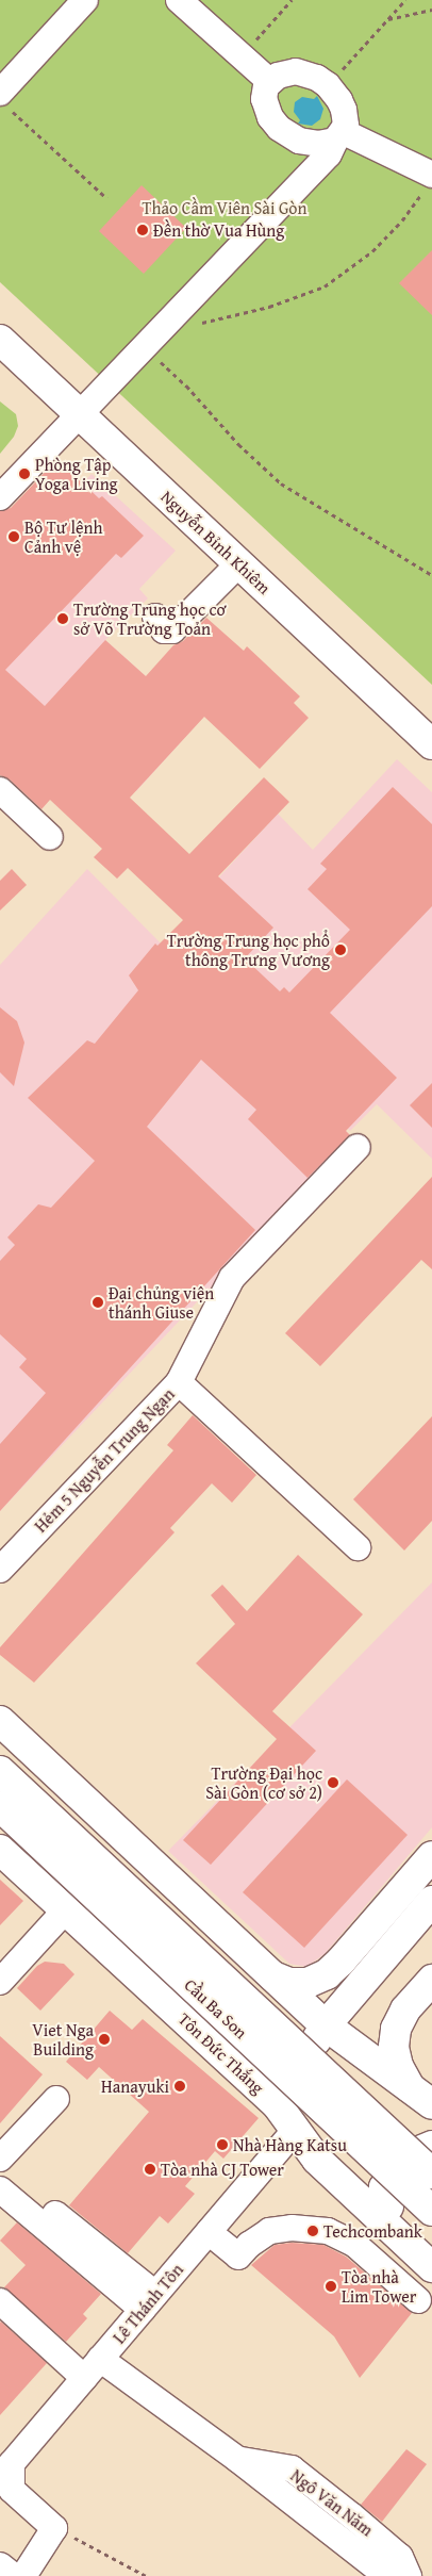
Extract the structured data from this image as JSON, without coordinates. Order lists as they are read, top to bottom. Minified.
{"streets":{"main road":["Nguyễn Bỉnh Khiêm","Cầu Ba Son","Tôn Đức Thắng"],"street":["Hẻm 5 Nguyễn Trung Ngạn","Lê Thánh Tôn","Ngô Văn Năm"]},"crossings":[["Tôn Đức Thắng","Lê Thánh Tôn"],["Lê Thánh Tôn","Ngô Văn Năm"]],"parks":["Thảo Cầm Viên Sài Gòn"],"places":["Đền thờ Vua Hùng","Phòng Tập Yoga Living","Bộ Tư lệnh Cảnh vệ","Trường Trung học cơ sở Võ Trường Toản","Trường Trung học phổ thông Trưng Vương","Đại chủng viện thánh Giuse","Trường Đại học Sài Gòn (cơ sở 2)","Viet Nga Building","Hanayuki","Nhà Hàng Katsu","Tòa nhà CJ Tower","Techcombank","Tòa nhà Lim Tower"]}
